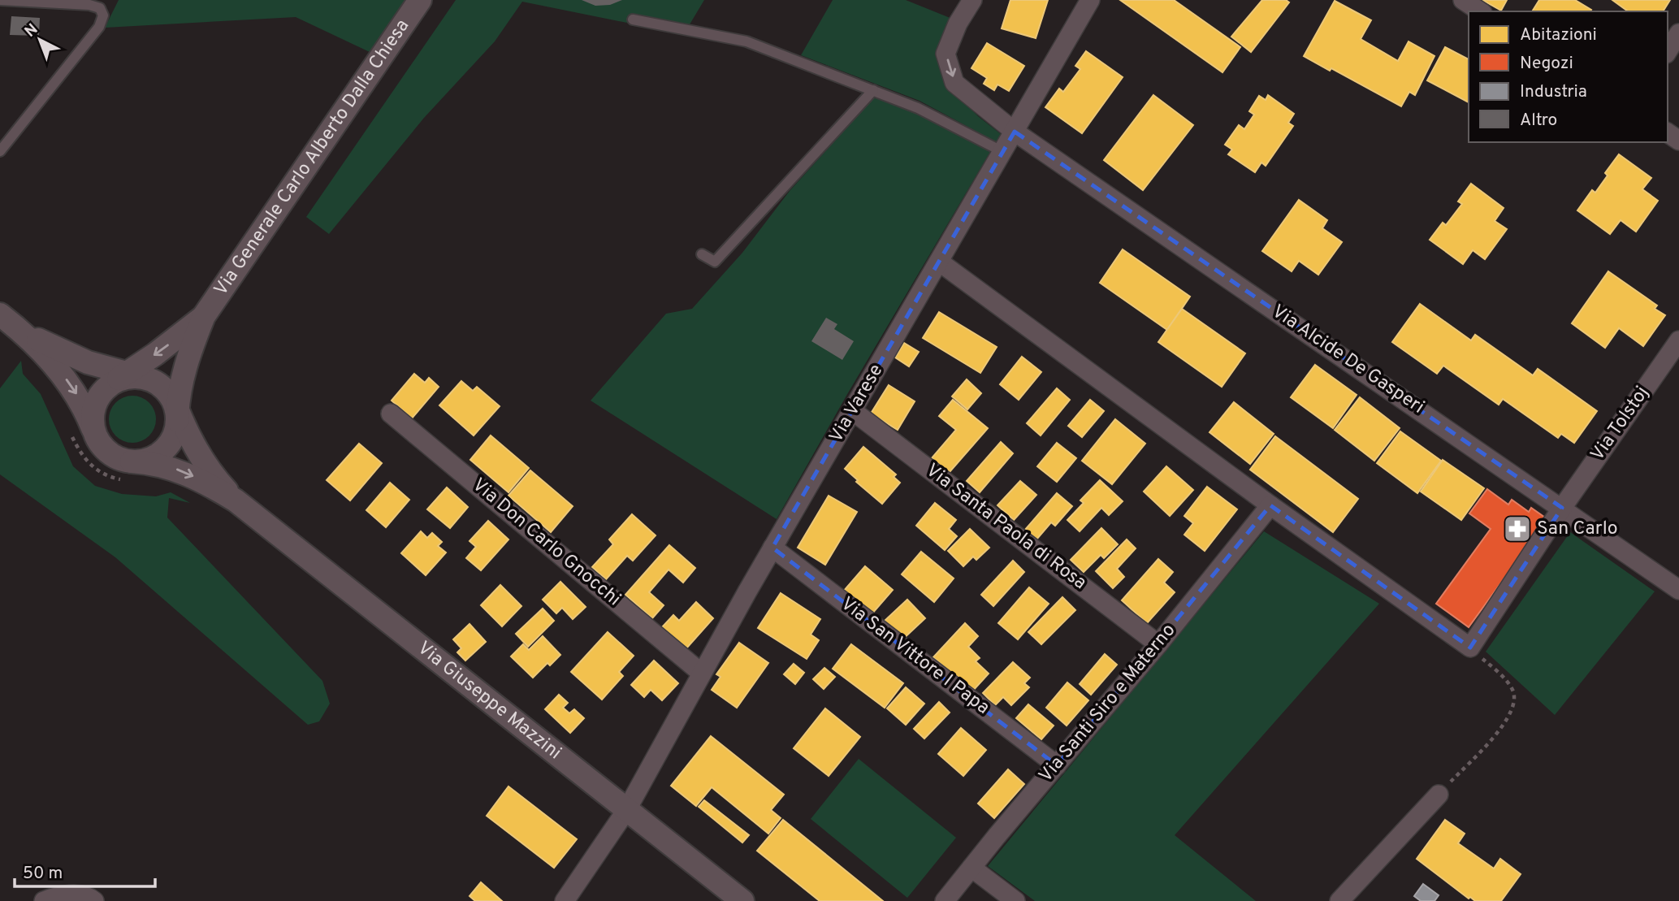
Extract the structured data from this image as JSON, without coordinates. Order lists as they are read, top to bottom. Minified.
{"streets":{"street":["Via Generale Carlo Alberto Dalla Chiesa","Via Alcide De Gasperi","Via Varese","Via Tolstoj","Via Santa Paola di Rosa","Via Don Carlo Gnocchi","Via San Vittore I Papa","Via Giuseppe Mazzini","Via Santi Siro e Materno"]},"crossings":[["Via Generale Carlo Alberto Dalla Chiesa","Via Giuseppe Mazzini"],["Via Alcide De Gasperi","Via Varese"],["Via Alcide De Gasperi","Via Tolstoj"],["Via Varese","Via Santa Paola di Rosa"],["Via Varese","Via Don Carlo Gnocchi"],["Via Varese","Via San Vittore I Papa"],["Via Varese","Via Giuseppe Mazzini"],["Via Santa Paola di Rosa","Via Santi Siro e Materno"],["Via San Vittore I Papa","Via Santi Siro e Materno"]],"places":{"pharmacy":["San Carlo"]},"legend":["Abitazioni","Negozi","Industria","Altro"],"scale_bar":"50 m","north":"top left"}
